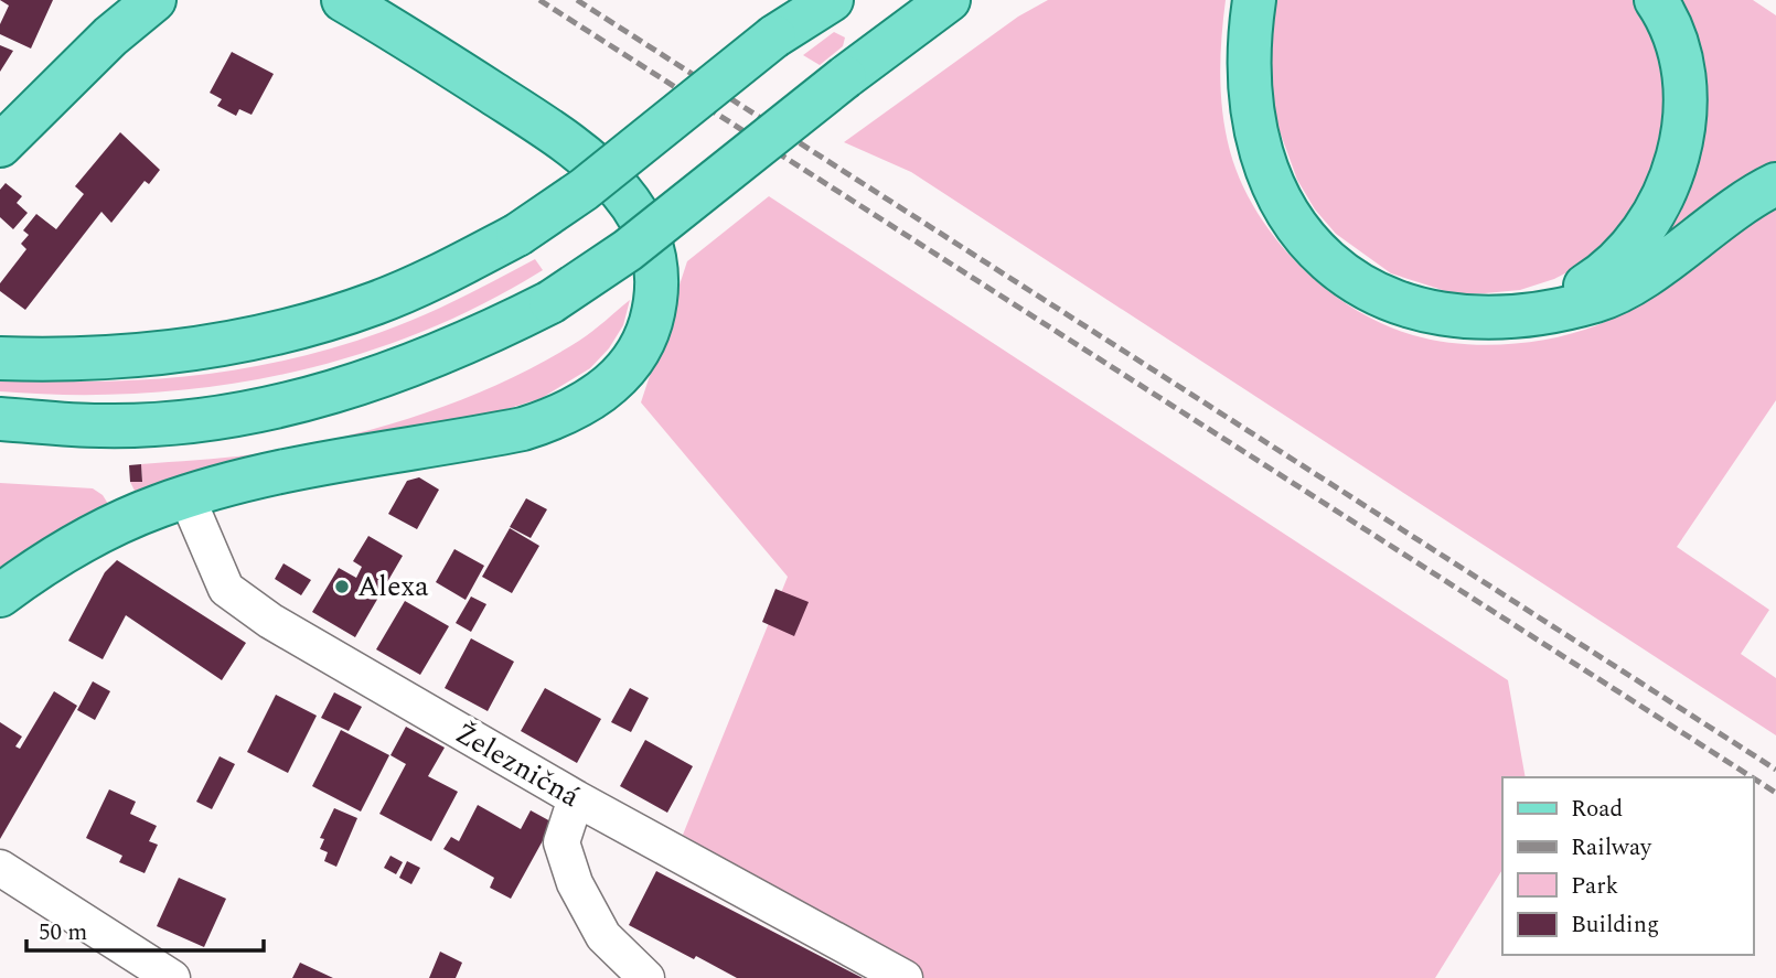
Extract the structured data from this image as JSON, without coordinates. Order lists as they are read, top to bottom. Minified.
{"streets":{"street":["Železničná"]},"places":["Alexa"],"legend":["Road","Railway","Park","Building"],"scale_bar":"50 m"}
